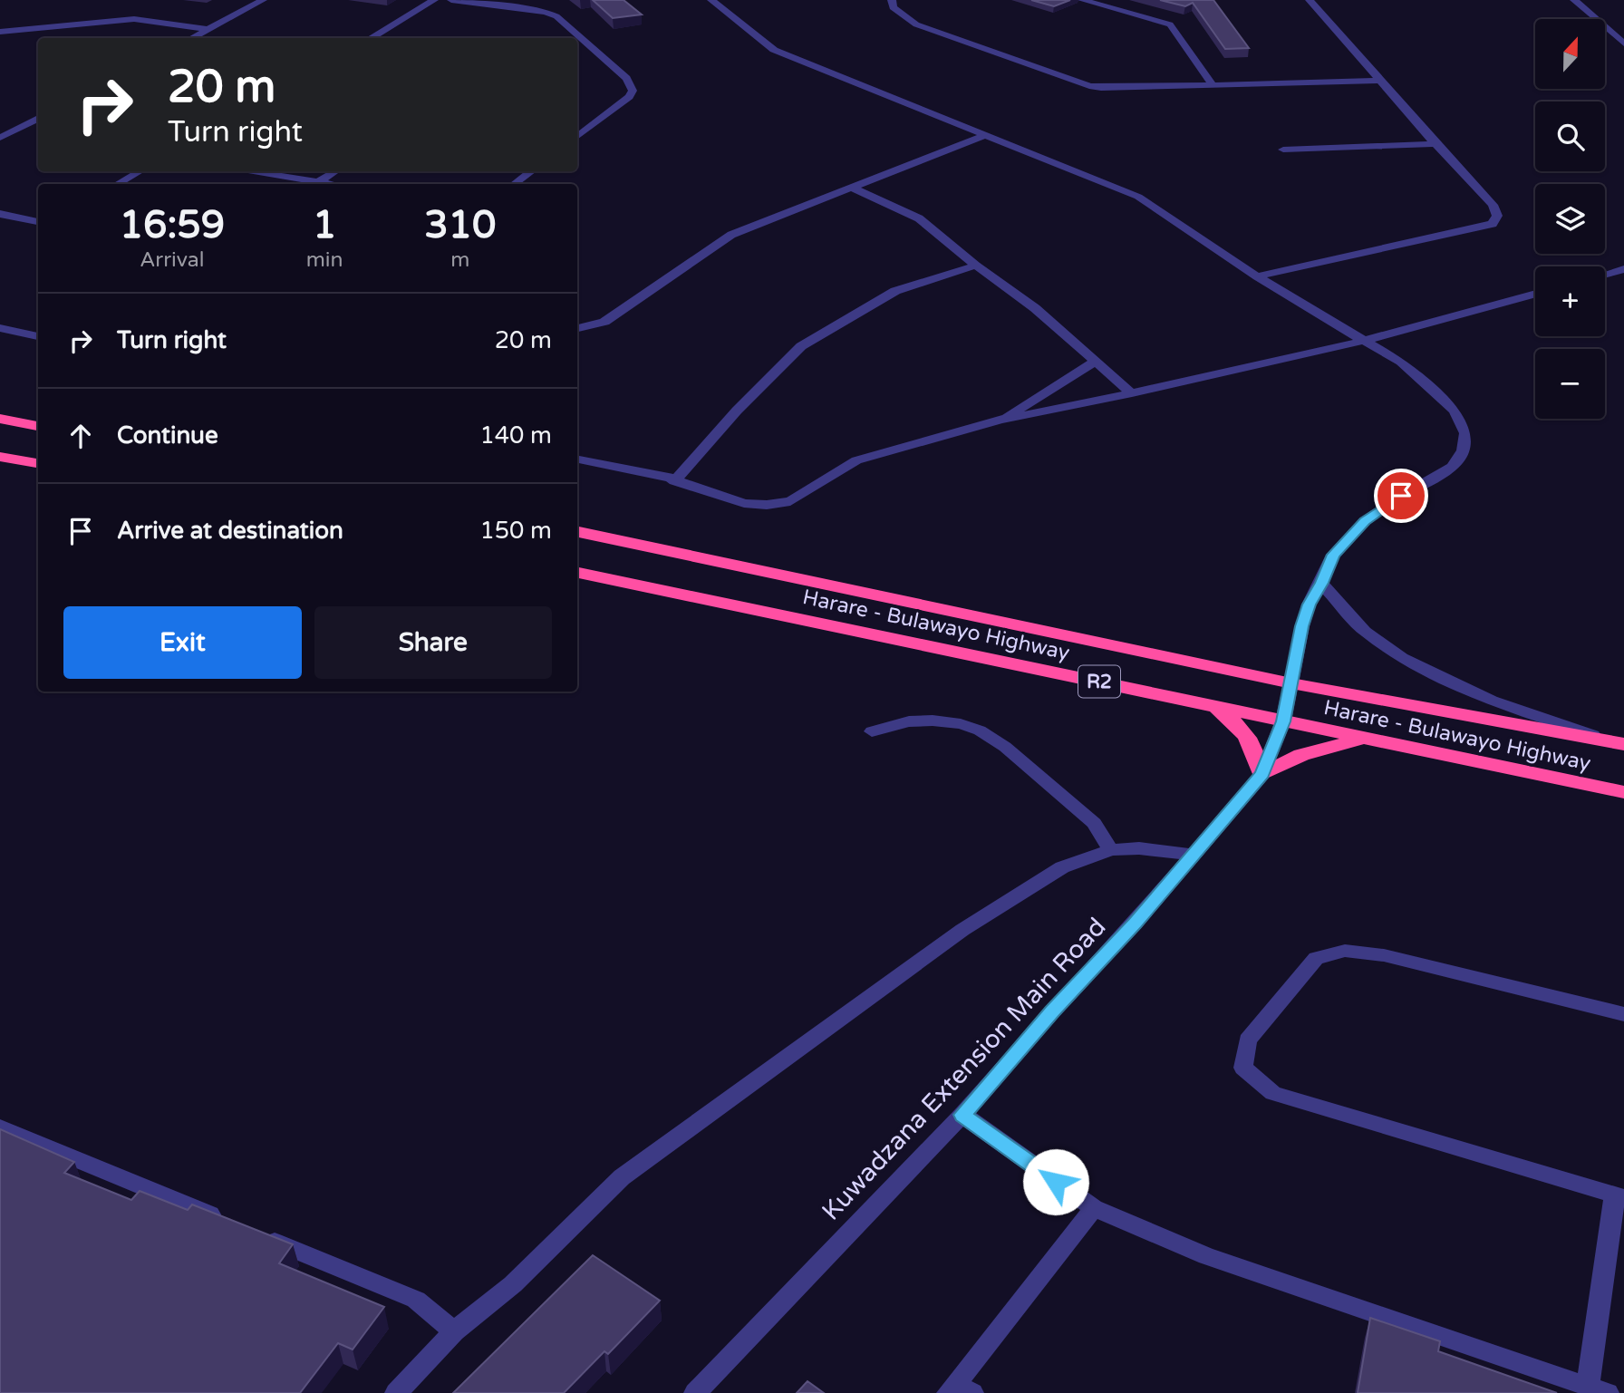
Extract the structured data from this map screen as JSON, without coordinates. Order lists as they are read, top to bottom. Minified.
{"streets":{"highway":["Harare - Bulawayo Highway","R2"],"street":["Kuwadzana Extension Main Road"]},"crossings":[["Harare - Bulawayo Highway","Kuwadzana Extension Main Road"]],"north":"top","page":{"map_buttons":["+","−"],"turn":["20 m","Turn right"],"eta":["16:59","Arrival","1","min","310","m"],"list":[{"name":"Turn right","value":"20 m"},{"name":"Continue","value":"140 m"},{"name":"Arrive at destination","value":"150 m"}],"buttons":["Exit","Share"]}}
